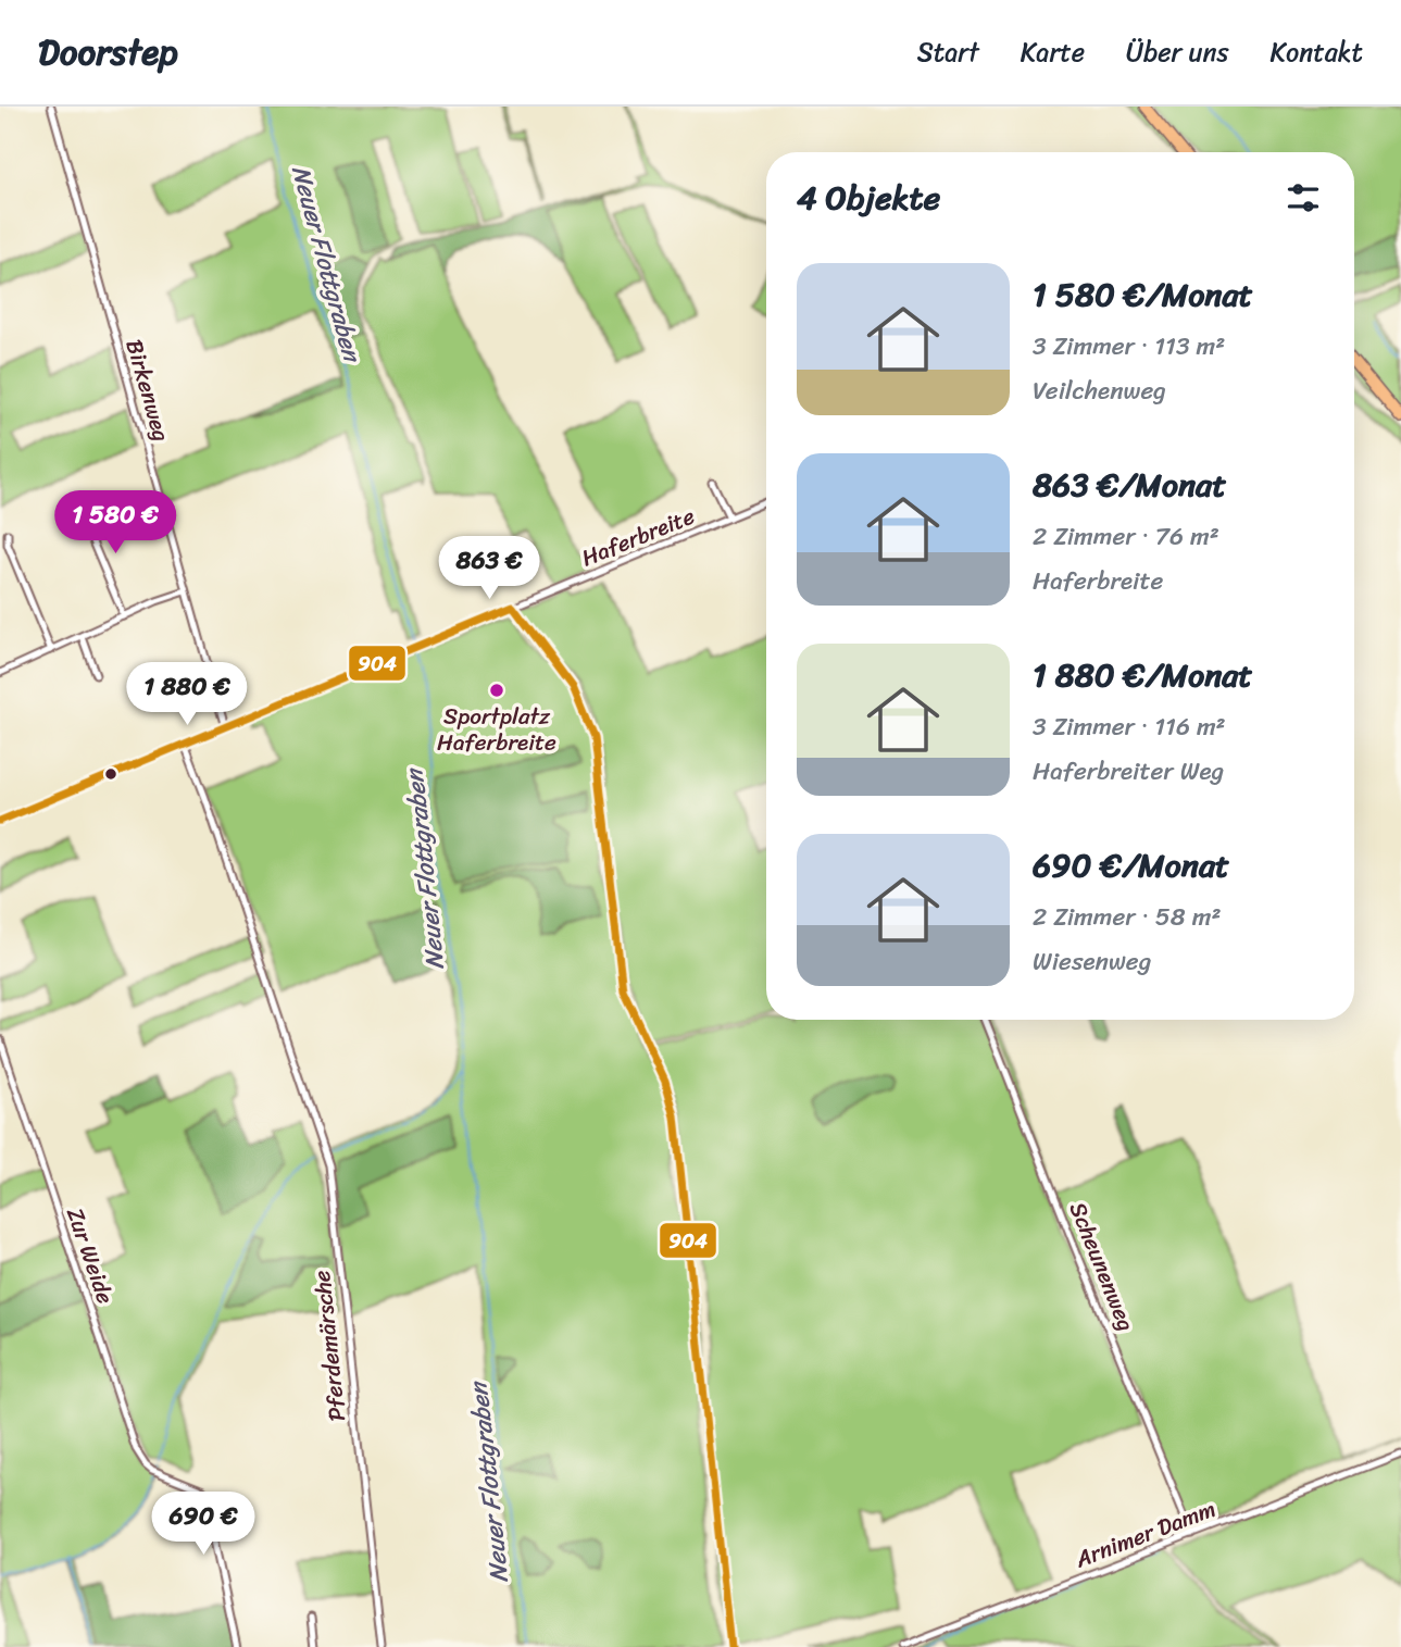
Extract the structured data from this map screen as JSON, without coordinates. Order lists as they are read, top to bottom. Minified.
{"streets":{"street":["Birkenweg","Haferbreite","Zur Weide","Scheunenweg","Pferdemärsche","Arnimer Damm"]},"crossings":[["Birkenweg","Haferbreite"],["Haferbreite","Pferdemärsche"],["Scheunenweg","Arnimer Damm"]],"water":["Neuer Flottgraben"],"places":["Sportplatz Haferbreite"],"lines":["transit line 904"],"page":{"header":"Doorstep","nav":["Start","Karte","Über uns","Kontakt"],"heading":"4 Objekte","list":[{"name":"1 580 €/Monat","note":"3 Zimmer · 113 m² · Veilchenweg"},{"name":"863 €/Monat","note":"2 Zimmer · 76 m² · Haferbreite"},{"name":"1 880 €/Monat","note":"3 Zimmer · 116 m² · Haferbreiter Weg"},{"name":"690 €/Monat","note":"2 Zimmer · 58 m² · Wiesenweg"}],"price":["1 580 €","863 €","1 880 €","690 €"]}}
